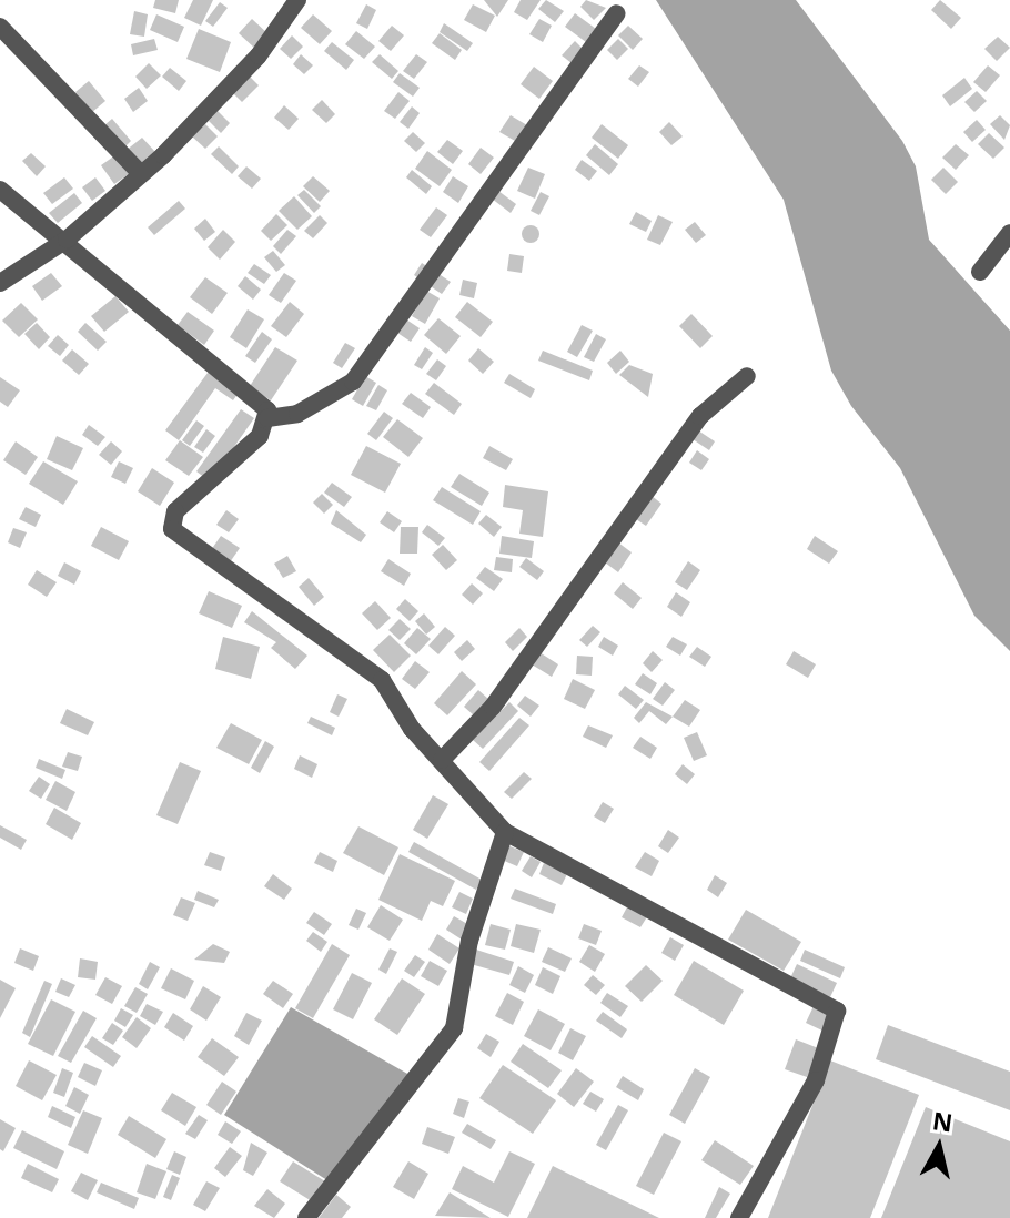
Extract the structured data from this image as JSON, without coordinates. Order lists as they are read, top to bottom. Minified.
{"north":"top"}
